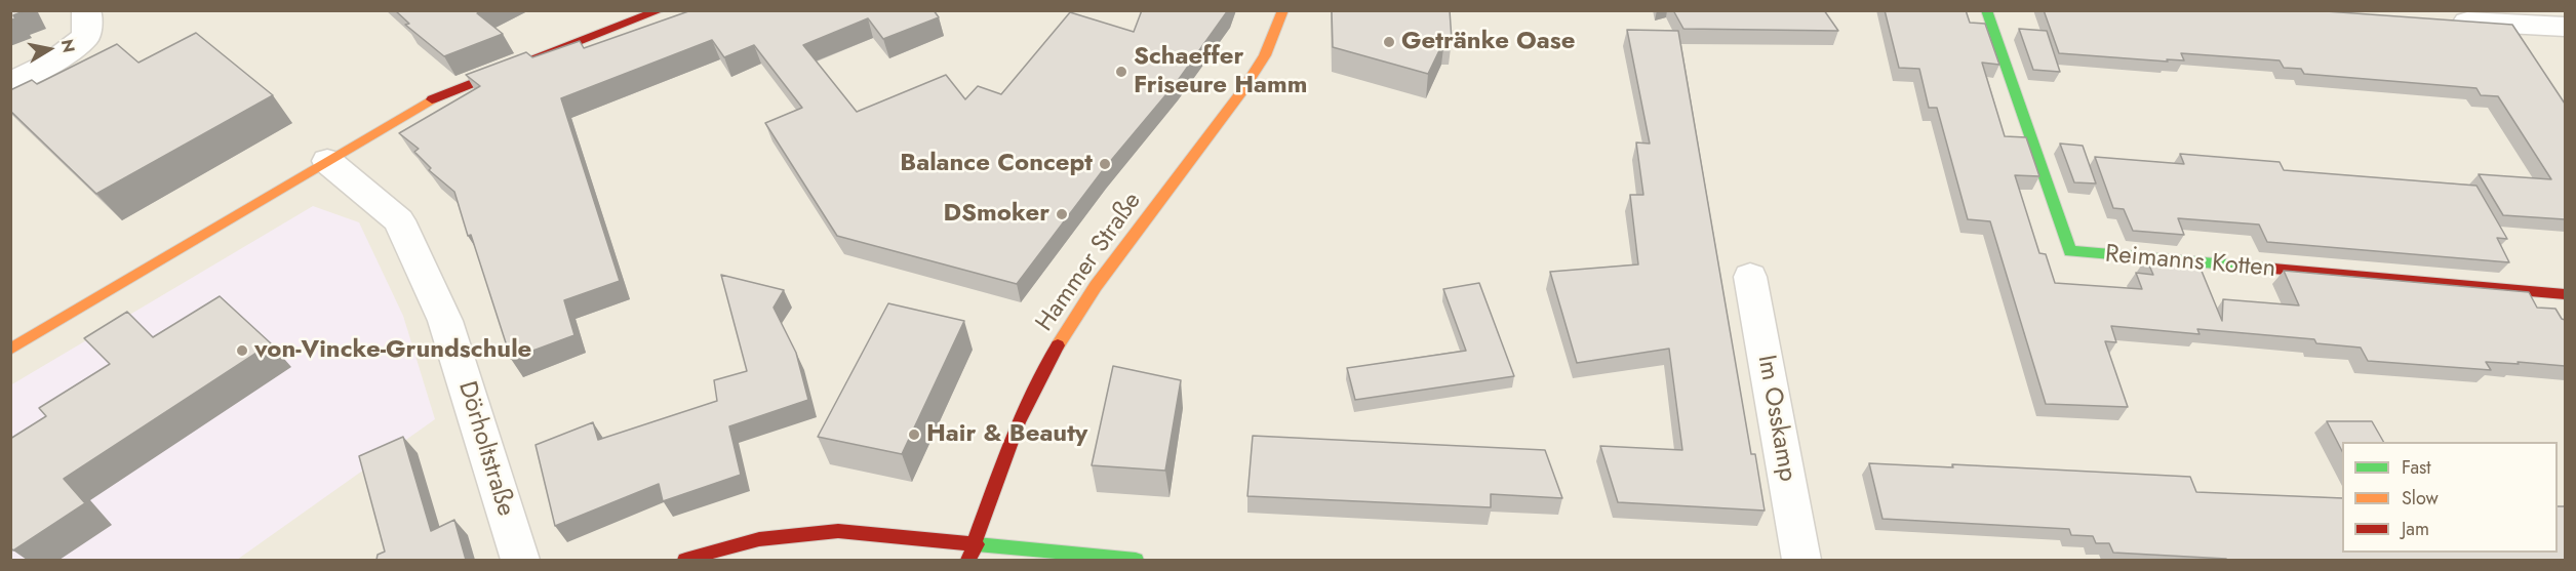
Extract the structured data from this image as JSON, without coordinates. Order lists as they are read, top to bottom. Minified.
{"streets":{"street":["Hammer Straße","Reimanns Kotten","Im Osskamp","Dörholtstraße"]},"places":["Getränke Oase","Schaeffer Friseure Hamm","Balance Concept","DSmoker","von-Vincke-Grundschule","Hair & Beauty"],"legend":["Fast","Slow","Jam"],"north":"right"}
